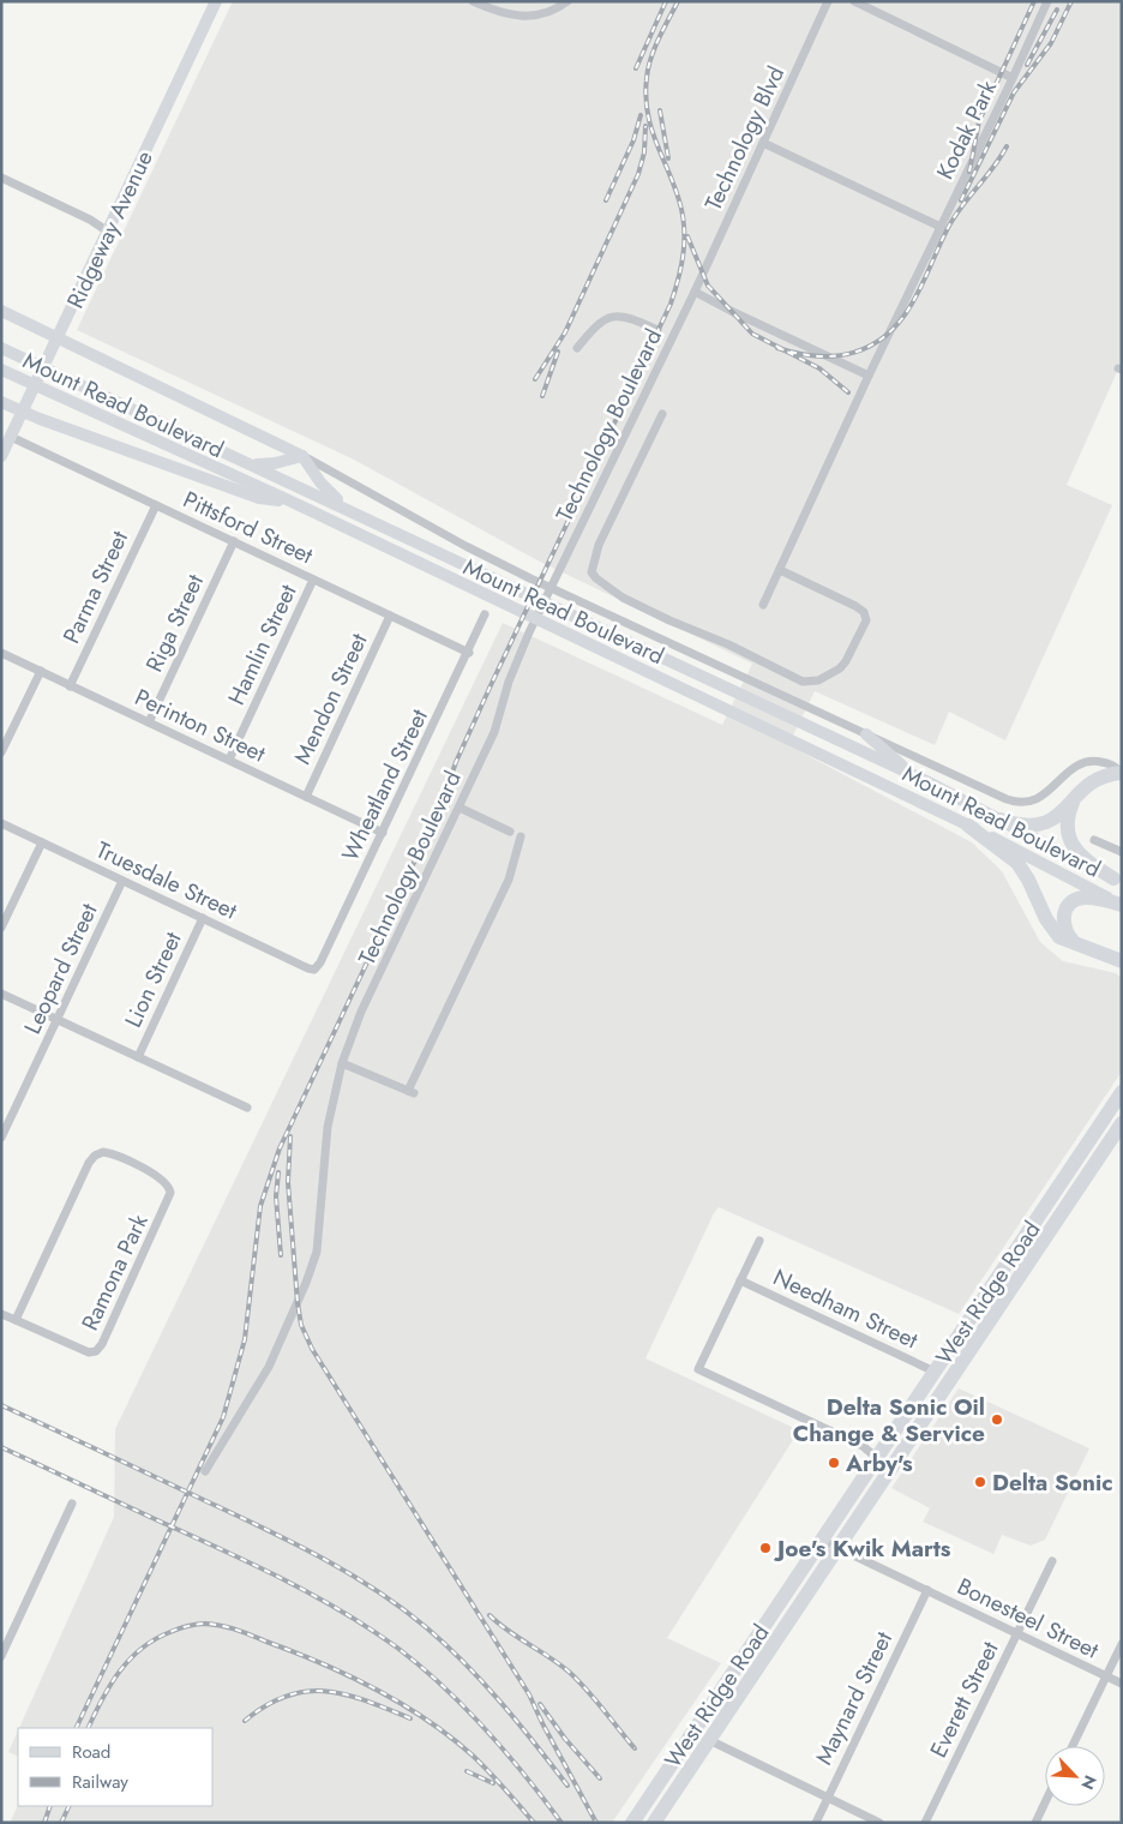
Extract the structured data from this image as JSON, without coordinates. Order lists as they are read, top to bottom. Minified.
{"streets":{"highway":["West Ridge Road"],"main road":["Ridgeway Avenue","Mount Read Boulevard"],"street":["Kodak Park","Technology Blvd","Technology Boulevard","Pittsford Street","Parma Street","Riga Street","Hamlin Street","Mendon Street","Perinton Street","Wheatland Street","Truesdale Street","Leopard Street","Lion Street","Ramona Park","Needham Street","Bonesteel Street","Maynard Street","Everett Street"]},"crossings":[["Technology Blvd","Technology Boulevard"],["Ridgeway Avenue","Mount Read Boulevard"],["Ridgeway Avenue","Pittsford Street"],["Pittsford Street","Parma Street"],["Pittsford Street","Riga Street"],["Pittsford Street","Hamlin Street"],["Pittsford Street","Mendon Street"],["Pittsford Street","Wheatland Street"],["Parma Street","Perinton Street"],["Riga Street","Perinton Street"],["Hamlin Street","Perinton Street"],["Mendon Street","Perinton Street"],["Perinton Street","Wheatland Street"],["Wheatland Street","Truesdale Street"],["Truesdale Street","Leopard Street"],["Truesdale Street","Lion Street"],["West Ridge Road","Needham Street"],["West Ridge Road","Bonesteel Street"],["Bonesteel Street","Maynard Street"],["Bonesteel Street","Everett Street"]],"places":["Delta Sonic Oil Change & Service","Arby's","Delta Sonic","Joe's Kwik Marts"],"legend":["Road","Railway"],"north":"bottom right"}
